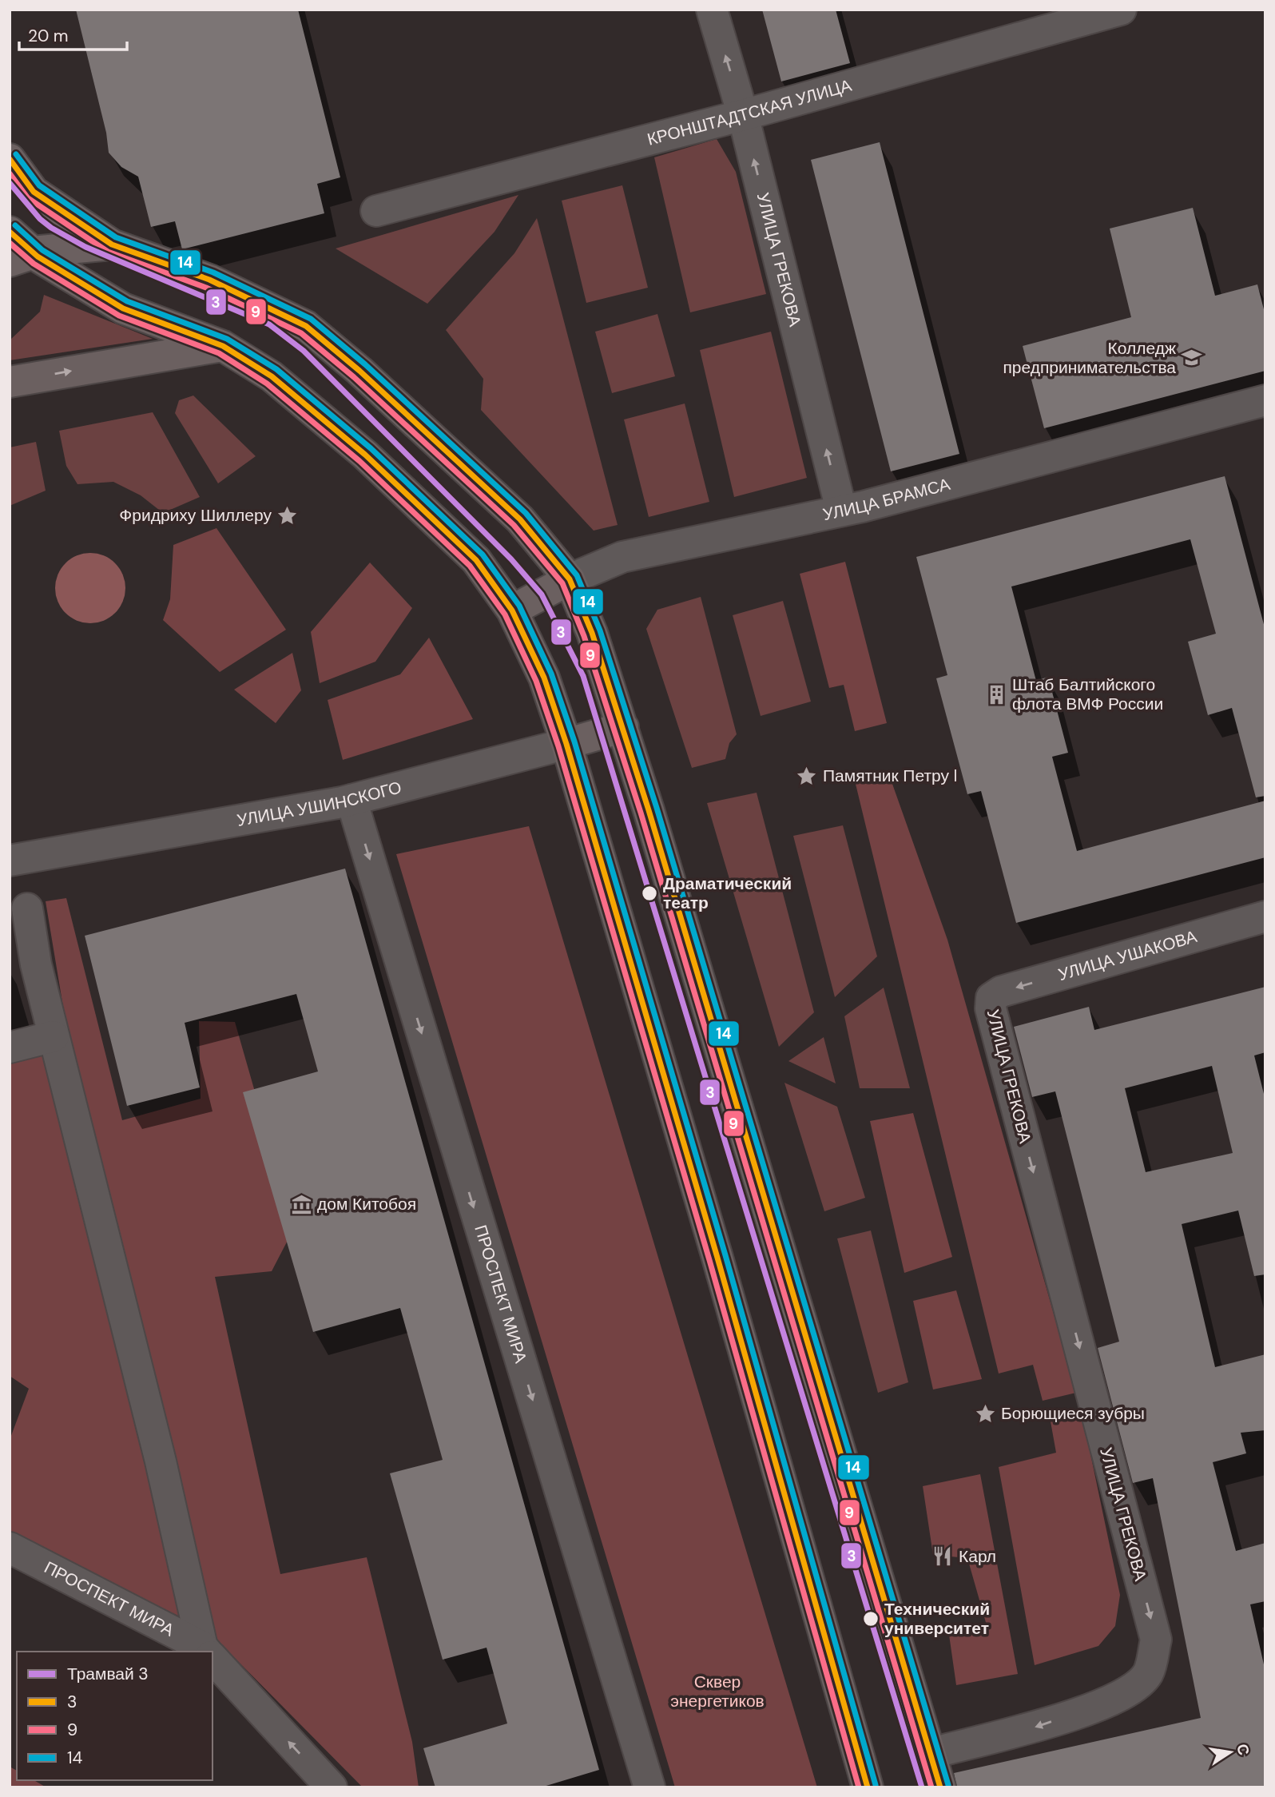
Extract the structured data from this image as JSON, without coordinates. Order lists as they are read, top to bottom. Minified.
{"streets":{"main road":["УЛИЦА БРАМСА","УЛИЦА УШИНСКОГО"],"street":["КРОНШТАДТСКАЯ УЛИЦА","УЛИЦА ГРЕКОВА","УЛИЦА УШАКОВА","ПРОСПЕКТ МИРА"]},"crossings":[["КРОНШТАДТСКАЯ УЛИЦА","УЛИЦА ГРЕКОВА"],["УЛИЦА ГРЕКОВА","УЛИЦА БРАМСА"],["УЛИЦА ГРЕКОВА","УЛИЦА УШАКОВА"],["УЛИЦА УШИНСКОГО","ПРОСПЕКТ МИРА"]],"one_way":["УЛИЦА УШАКОВА"],"parks":["Сквер энергетиков"],"places":{"school or university":["Колледж предпринимательства"],"place":["Фридриху Шиллеру","Памятник Петру I","Борющиеся зубры"],"building":["Штаб Балтийского флота ВМФ России"],"other":["Драматический театр","Технический университет"],"museum":["дом Китобоя"],"restaurant":["Карл"]},"lines":["transit line 14","transit line 3","transit line 9","tram line 3"],"legend":["Трамвай 3","3","9","14"],"scale_bar":"20 m","north":"right"}
